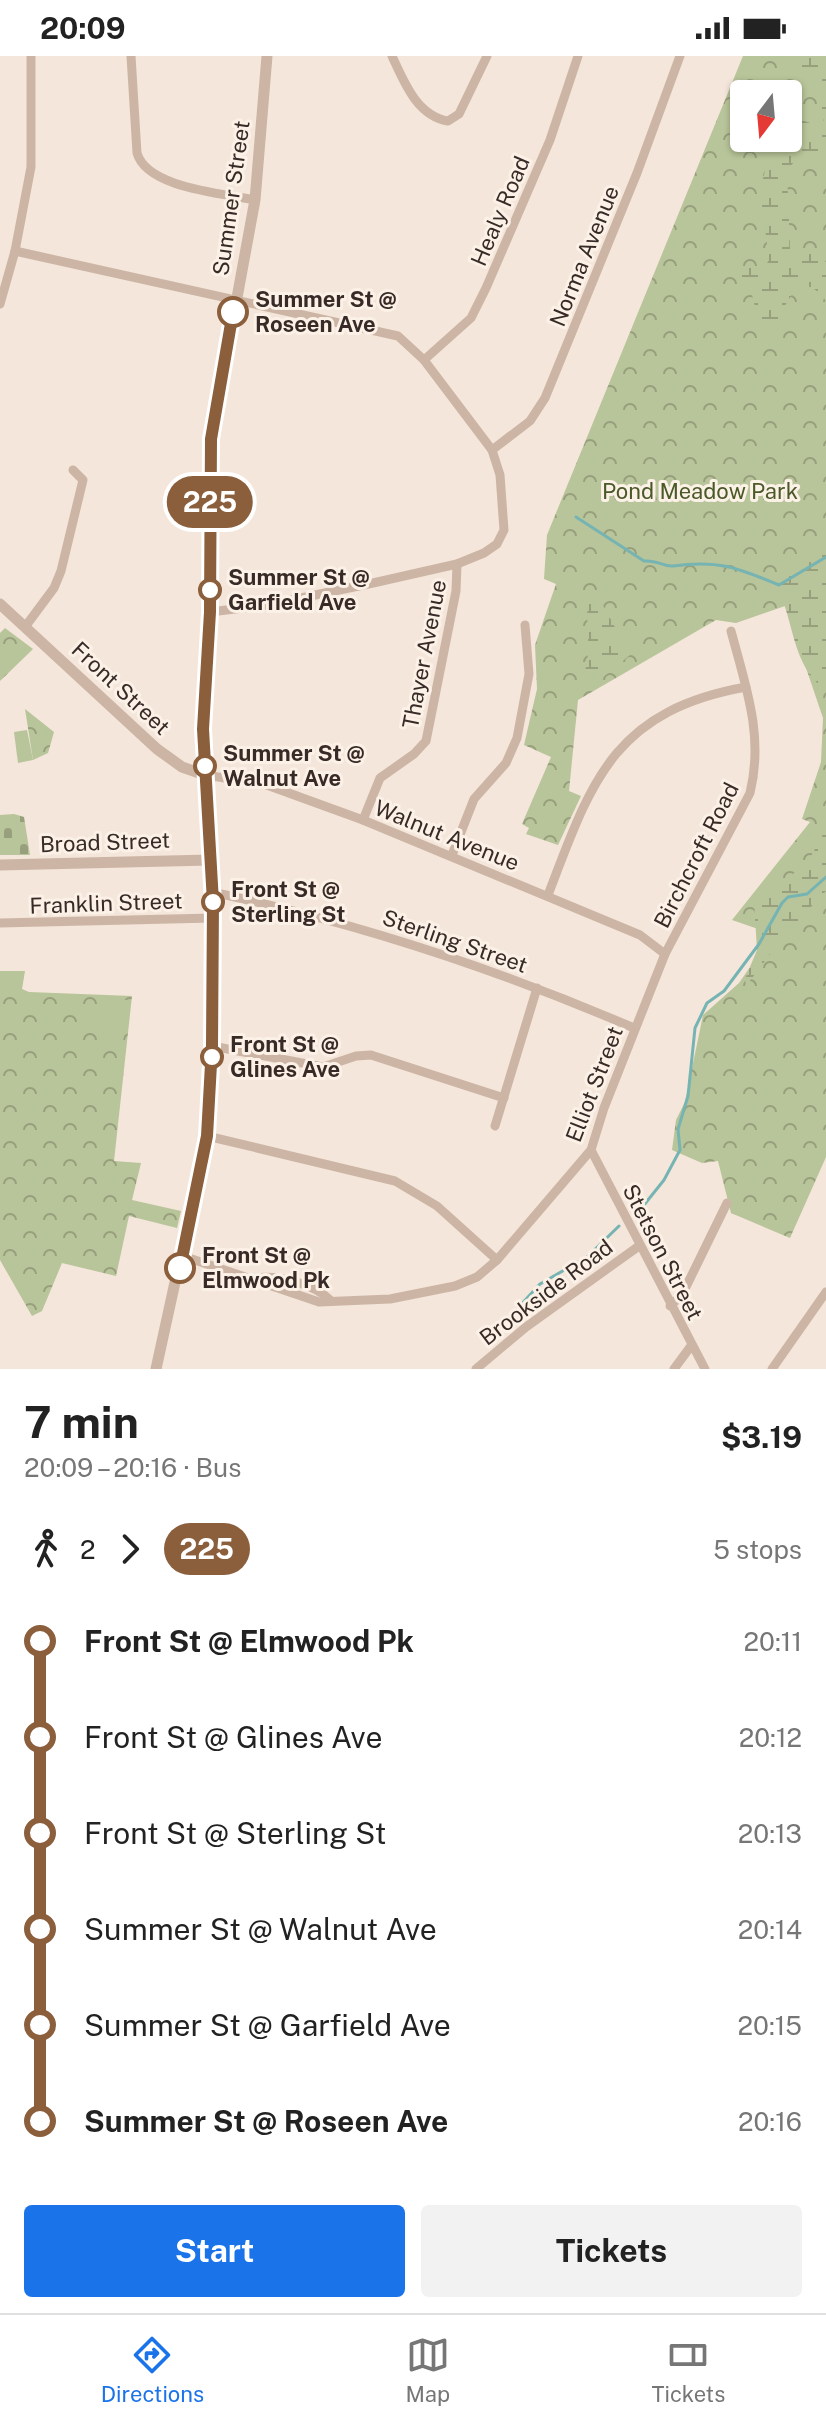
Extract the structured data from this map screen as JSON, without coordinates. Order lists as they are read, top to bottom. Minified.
{"streets":{"street":["Summer Street","Healy Road","Norma Avenue","Thayer Avenue","Front Street","Walnut Avenue","Broad Street","Birchcroft Road","Franklin Street","Sterling Street","Elliot Street","Stetson Street","Brookside Road"]},"crossings":[["Summer Street","Front Street"],["Summer Street","Walnut Avenue"],["Thayer Avenue","Walnut Avenue"],["Front Street","Walnut Avenue"],["Walnut Avenue","Birchcroft Road"],["Walnut Avenue","Elliot Street"],["Birchcroft Road","Elliot Street"],["Sterling Street","Elliot Street"],["Elliot Street","Stetson Street"],["Stetson Street","Brookside Road"]],"parks":["Pond Meadow Park"],"places":["Summer St @ Roseen Ave","Summer St @ Garfield Ave","Summer St @ Walnut Ave","Front St @ Sterling St","Front St @ Glines Ave","Front St @ Elmwood Pk"],"lines":["bus line 225"],"north":"bottom","page":{"status":"20:09","on_map":"225","heading":["7 min","20:09 – 20:16 · Bus","$3.19"],"legs":["2","225","5 stops"],"list":[{"name":"Front St @ Elmwood Pk","value":"20:11"},{"name":"Front St @ Glines Ave","value":"20:12"},{"name":"Front St @ Sterling St","value":"20:13"},{"name":"Summer St @ Walnut Ave","value":"20:14"},{"name":"Summer St @ Garfield Ave","value":"20:15"},{"name":"Summer St @ Roseen Ave","value":"20:16"}],"buttons":["Start","Tickets"],"tabs":["Directions","Map","Tickets"]}}
